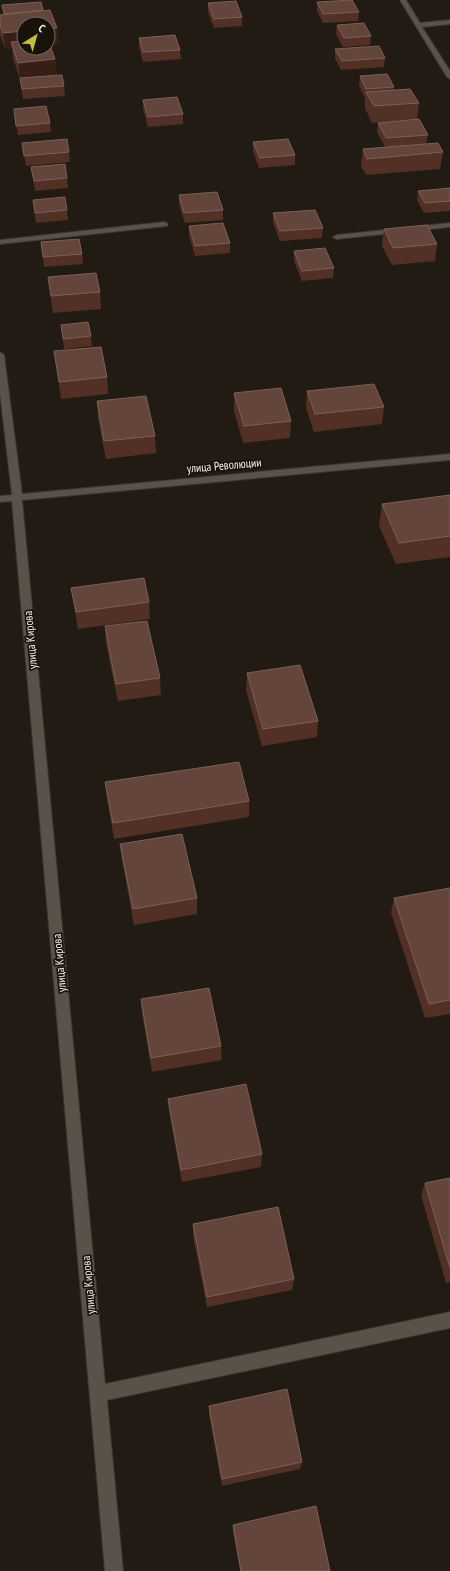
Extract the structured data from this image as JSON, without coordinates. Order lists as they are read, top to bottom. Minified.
{"streets":{"street":["улица Революции","улица Кирова"]},"crossings":[["улица Революции","улица Кирова"]],"north":"top right"}
